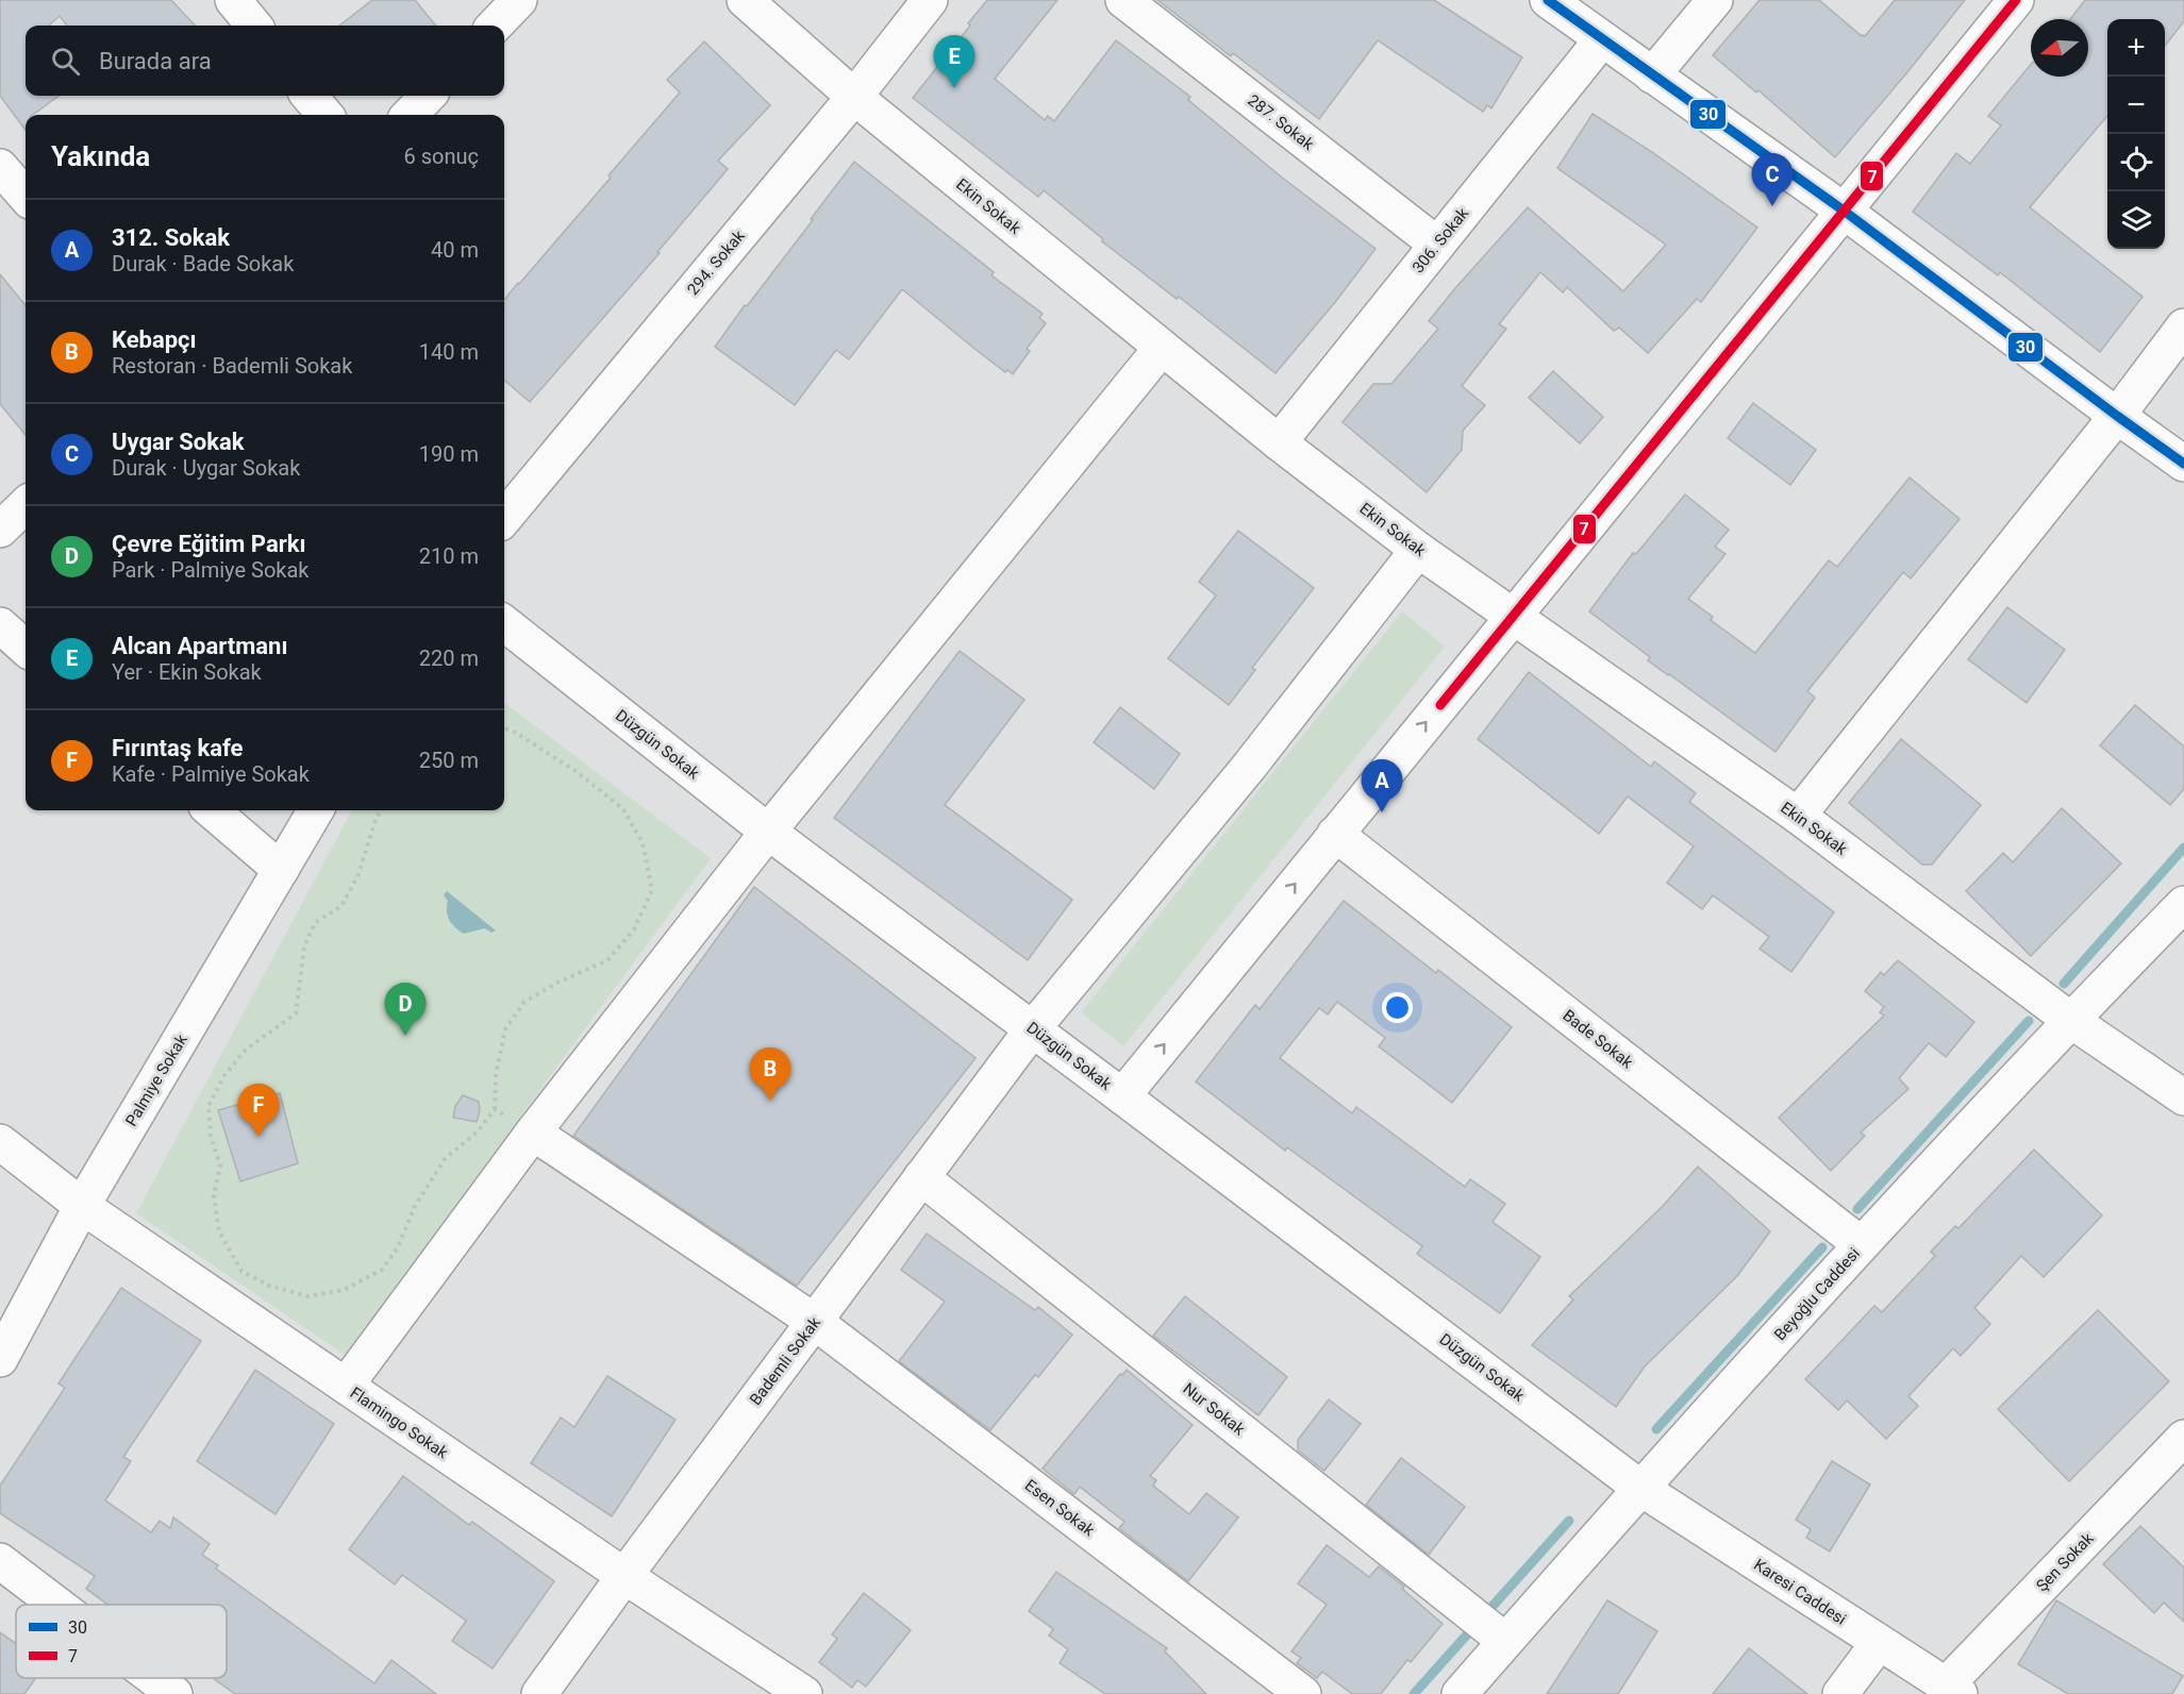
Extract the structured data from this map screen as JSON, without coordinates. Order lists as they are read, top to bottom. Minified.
{"streets":{"street":["287. Sokak","Ekin Sokak","306. Sokak","294. Sokak","Düzgün Sokak","Bade Sokak","Palmiye Sokak","Beyoğlu Caddesi","Bademli Sokak","Nur Sokak","Flamingo Sokak","Esen Sokak","Şen Sokak","Karesi Caddesi"]},"crossings":[["287. Sokak","306. Sokak"],["Ekin Sokak","306. Sokak"],["Ekin Sokak","294. Sokak"],["Ekin Sokak","Beyoğlu Caddesi"],["Ekin Sokak","Bademli Sokak"],["Düzgün Sokak","Beyoğlu Caddesi"],["Düzgün Sokak","Bademli Sokak"],["Düzgün Sokak","Karesi Caddesi"],["Bade Sokak","Beyoğlu Caddesi"],["Palmiye Sokak","Flamingo Sokak"],["Beyoğlu Caddesi","Nur Sokak"],["Beyoğlu Caddesi","Karesi Caddesi"],["Bademli Sokak","Nur Sokak"],["Bademli Sokak","Flamingo Sokak"],["Bademli Sokak","Esen Sokak"],["Şen Sokak","Karesi Caddesi"]],"lines":["transit line 30","transit line 7"],"legend":["30","7"],"north":"left","page":{"map_buttons":["+","−"],"search":"Burada ara","pins":["E","C","A","D","B","F"],"heading":["Yakında","6 sonuç"],"list":[{"mark":"A","name":"312. Sokak","note":"Durak · Bade Sokak","value":"40 m"},{"mark":"B","name":"Kebapçı","note":"Restoran · Bademli Sokak","value":"140 m"},{"mark":"C","name":"Uygar Sokak","note":"Durak · Uygar Sokak","value":"190 m"},{"mark":"D","name":"Çevre Eğitim Parkı","note":"Park · Palmiye Sokak","value":"210 m"},{"mark":"E","name":"Alcan Apartmanı","note":"Yer · Ekin Sokak","value":"220 m"},{"mark":"F","name":"Fırıntaş kafe","note":"Kafe · Palmiye Sokak","value":"250 m"}]}}
